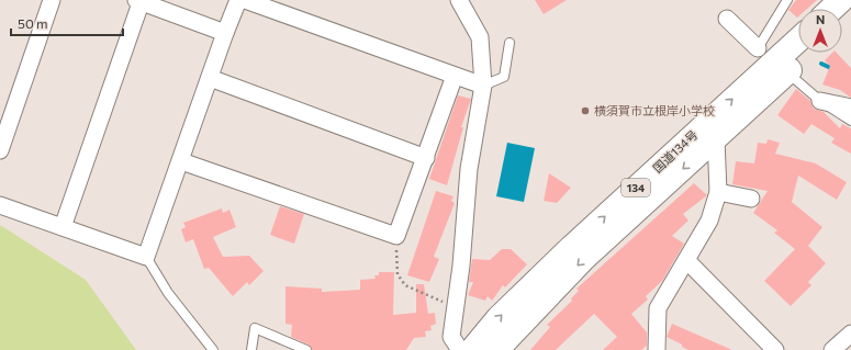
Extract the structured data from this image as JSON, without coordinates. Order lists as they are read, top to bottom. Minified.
{"streets":{"highway":["国道134号","134"]},"places":["横須賀市立根岸小学校"],"scale_bar":"50 m","north":"top"}
